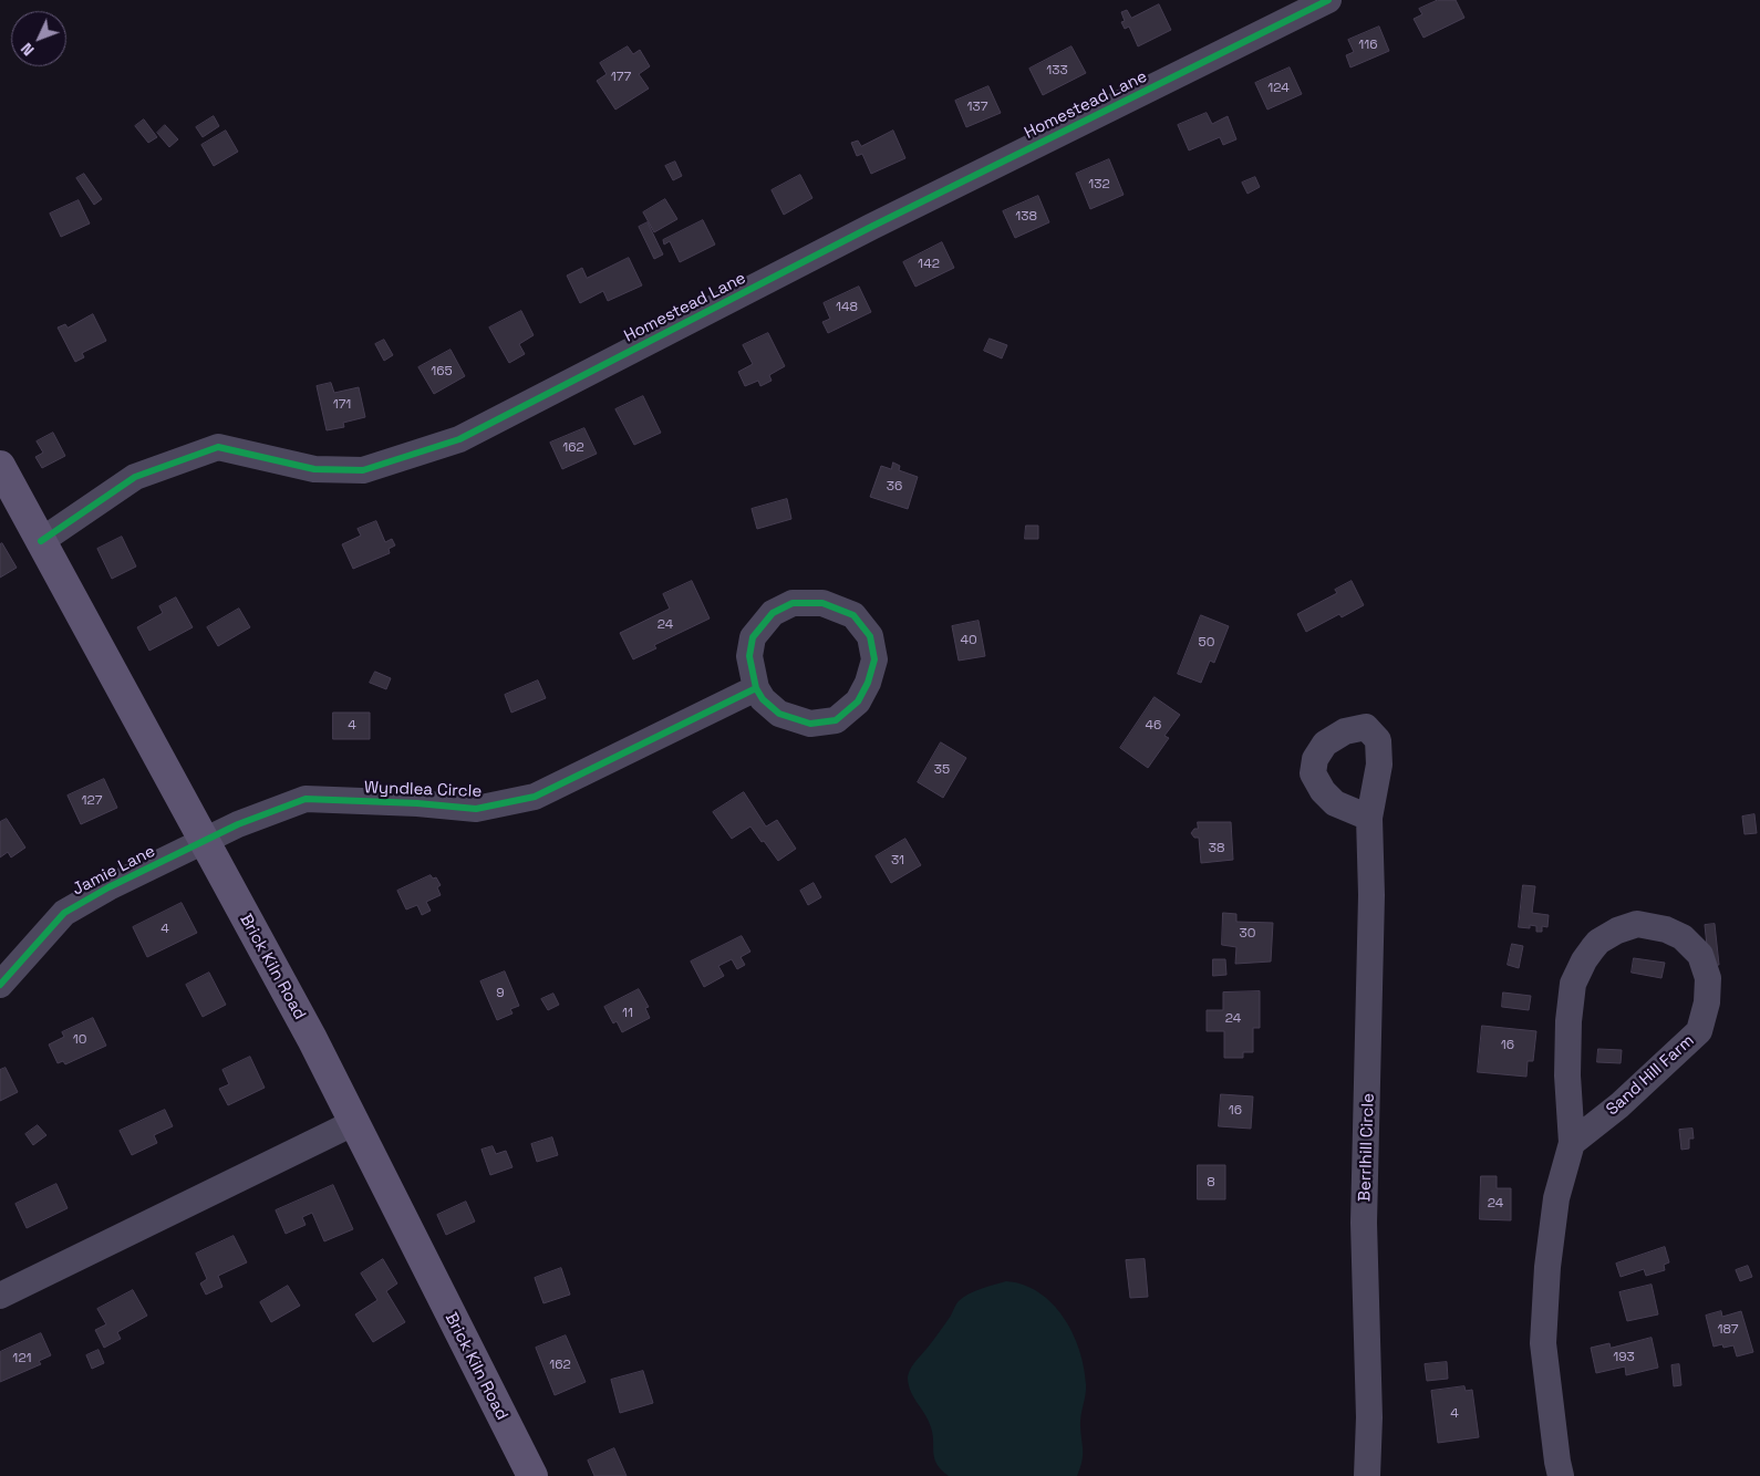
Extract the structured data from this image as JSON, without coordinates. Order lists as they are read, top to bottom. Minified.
{"streets":{"main road":["Brick Kiln Road"],"street":["Homestead Lane","Wyndlea Circle","Jamie Lane","Sand Hill Farm","BerrIhill Circle"]},"crossings":[["Homestead Lane","Brick Kiln Road"],["Wyndlea Circle","Jamie Lane"],["Wyndlea Circle","Brick Kiln Road"],["Jamie Lane","Brick Kiln Road"]],"house_numbers":["116","133","177","124","137","132","138","142","148","165","171","162","36","24","40","50","4","46","35","127","38","31","4","30","9","11","24","10","16","16","8","24","187","193","121","162","4"],"north":"bottom left"}
